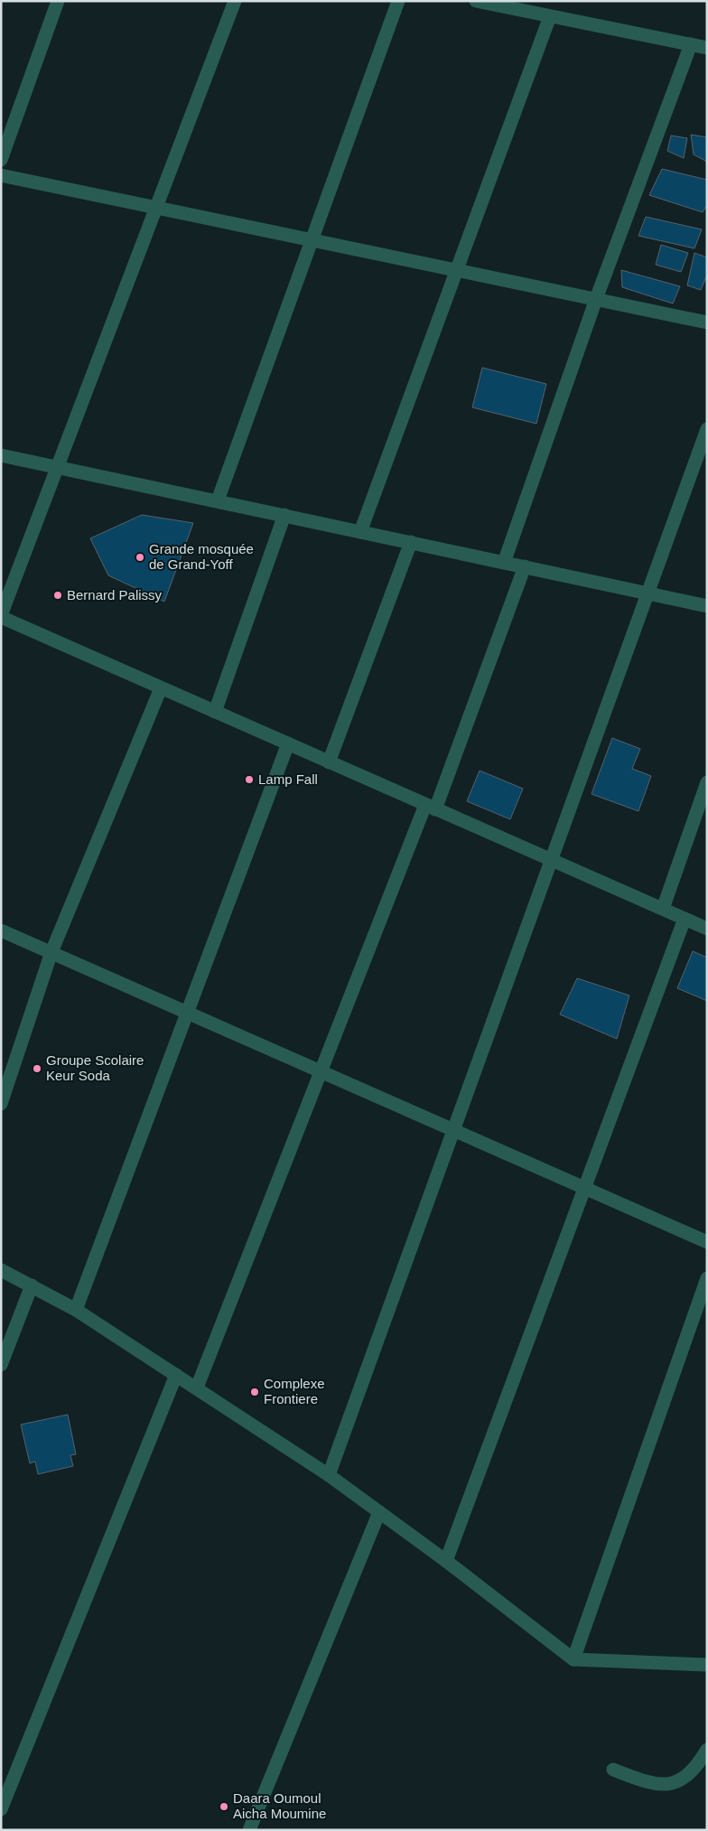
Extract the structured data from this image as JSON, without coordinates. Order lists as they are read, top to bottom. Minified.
{"places":["Grande mosquée de Grand-Yoff","Bernard Palissy","Lamp Fall","Groupe Scolaire Keur Soda","Complexe Frontiere","Daara Oumoul Aicha Moumine"]}
